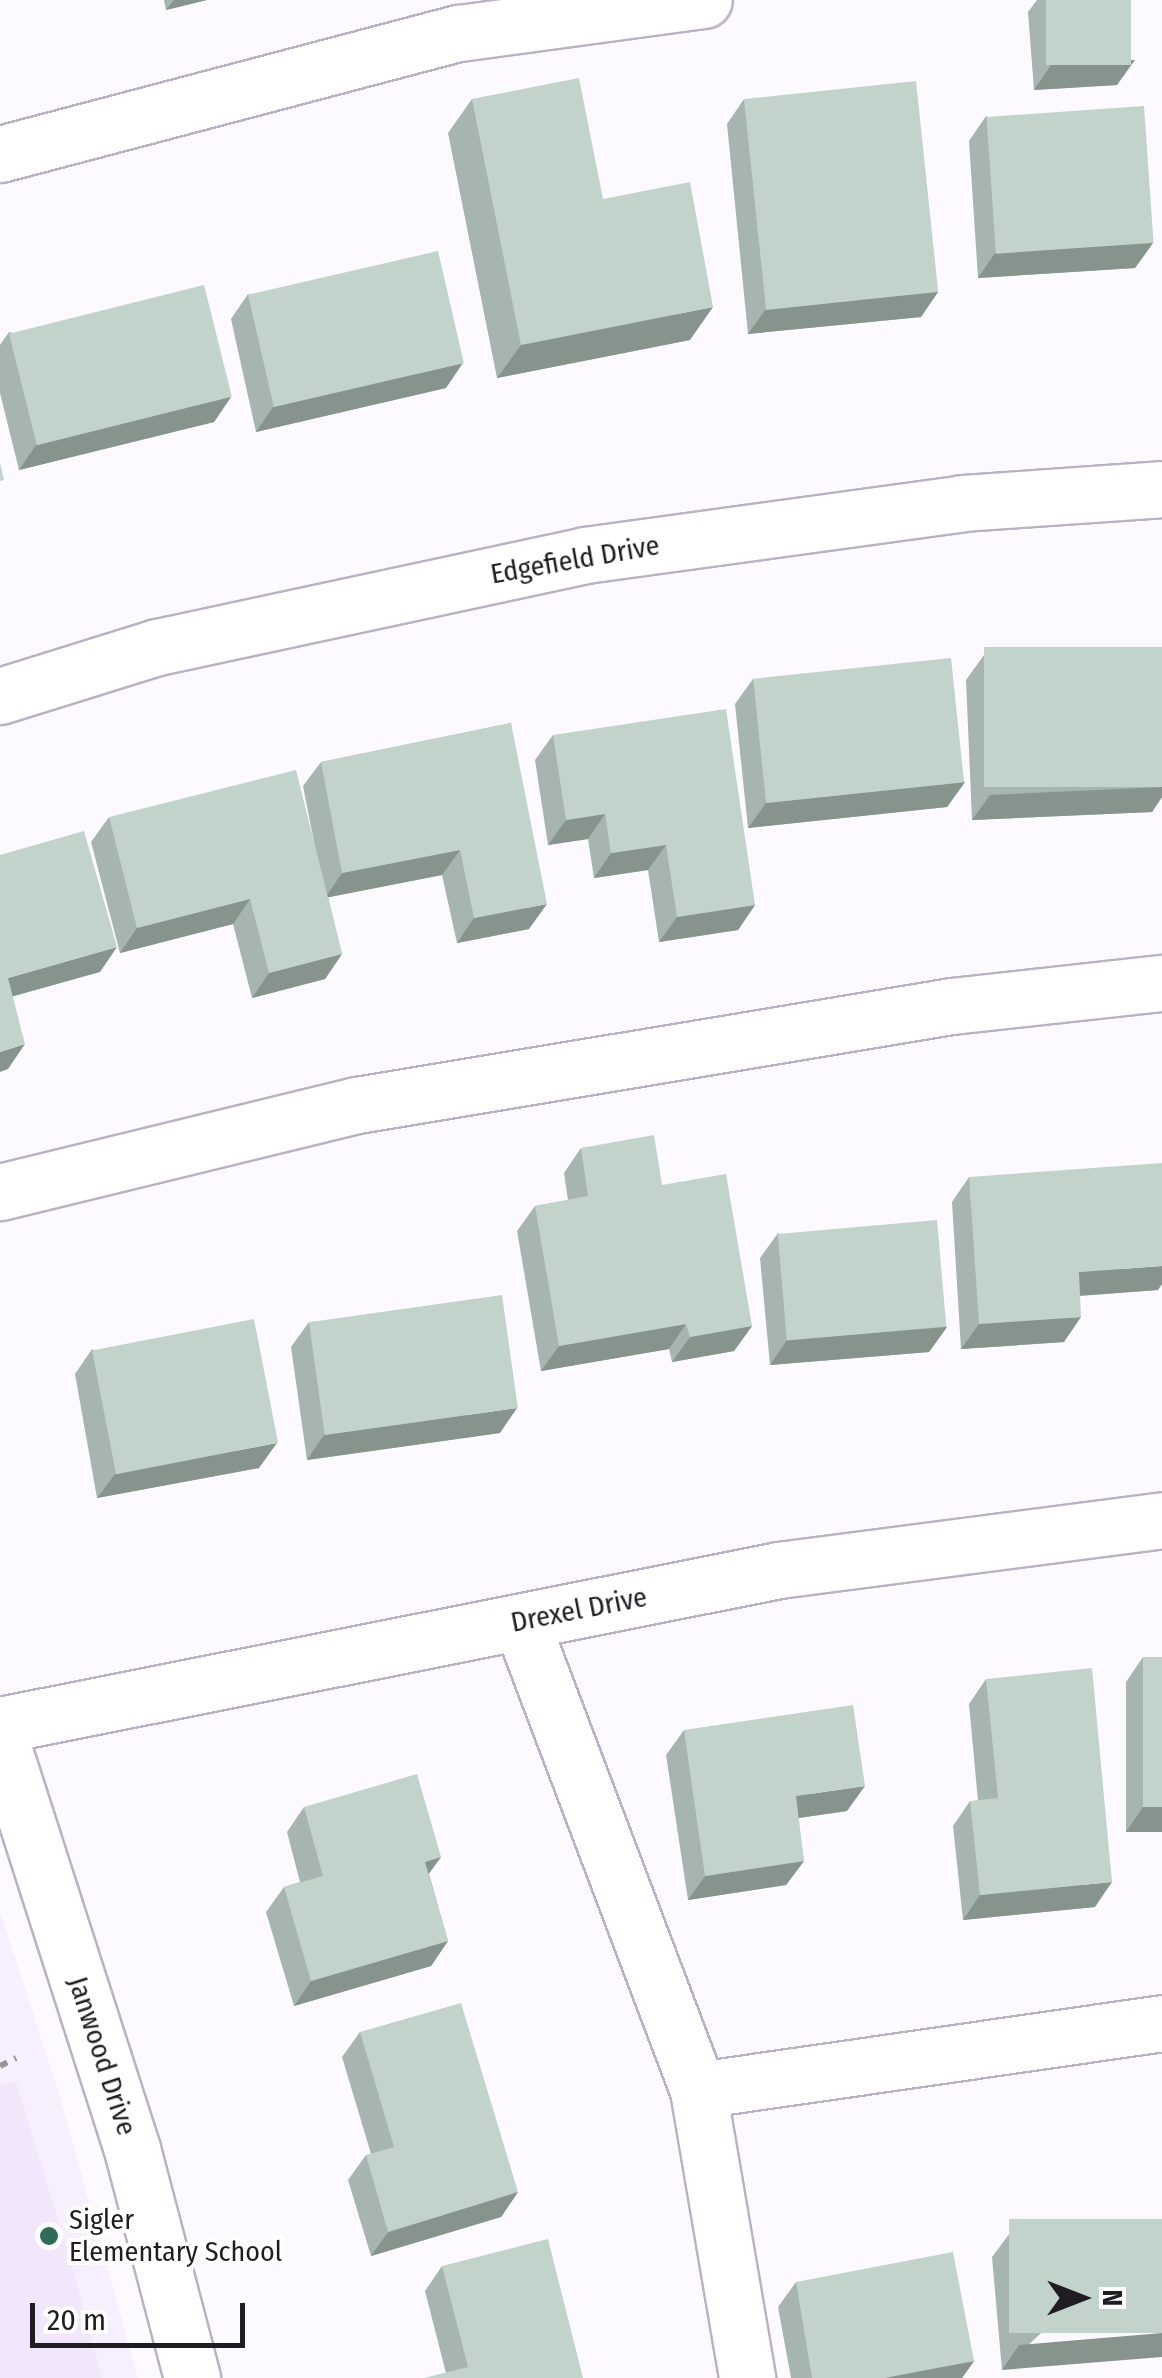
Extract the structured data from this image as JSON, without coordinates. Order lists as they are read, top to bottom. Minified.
{"streets":{"street":["Edgefield Drive","Drexel Drive","Janwood Drive"]},"places":["Sigler Elementary School"],"scale_bar":"20 m","north":"right"}
